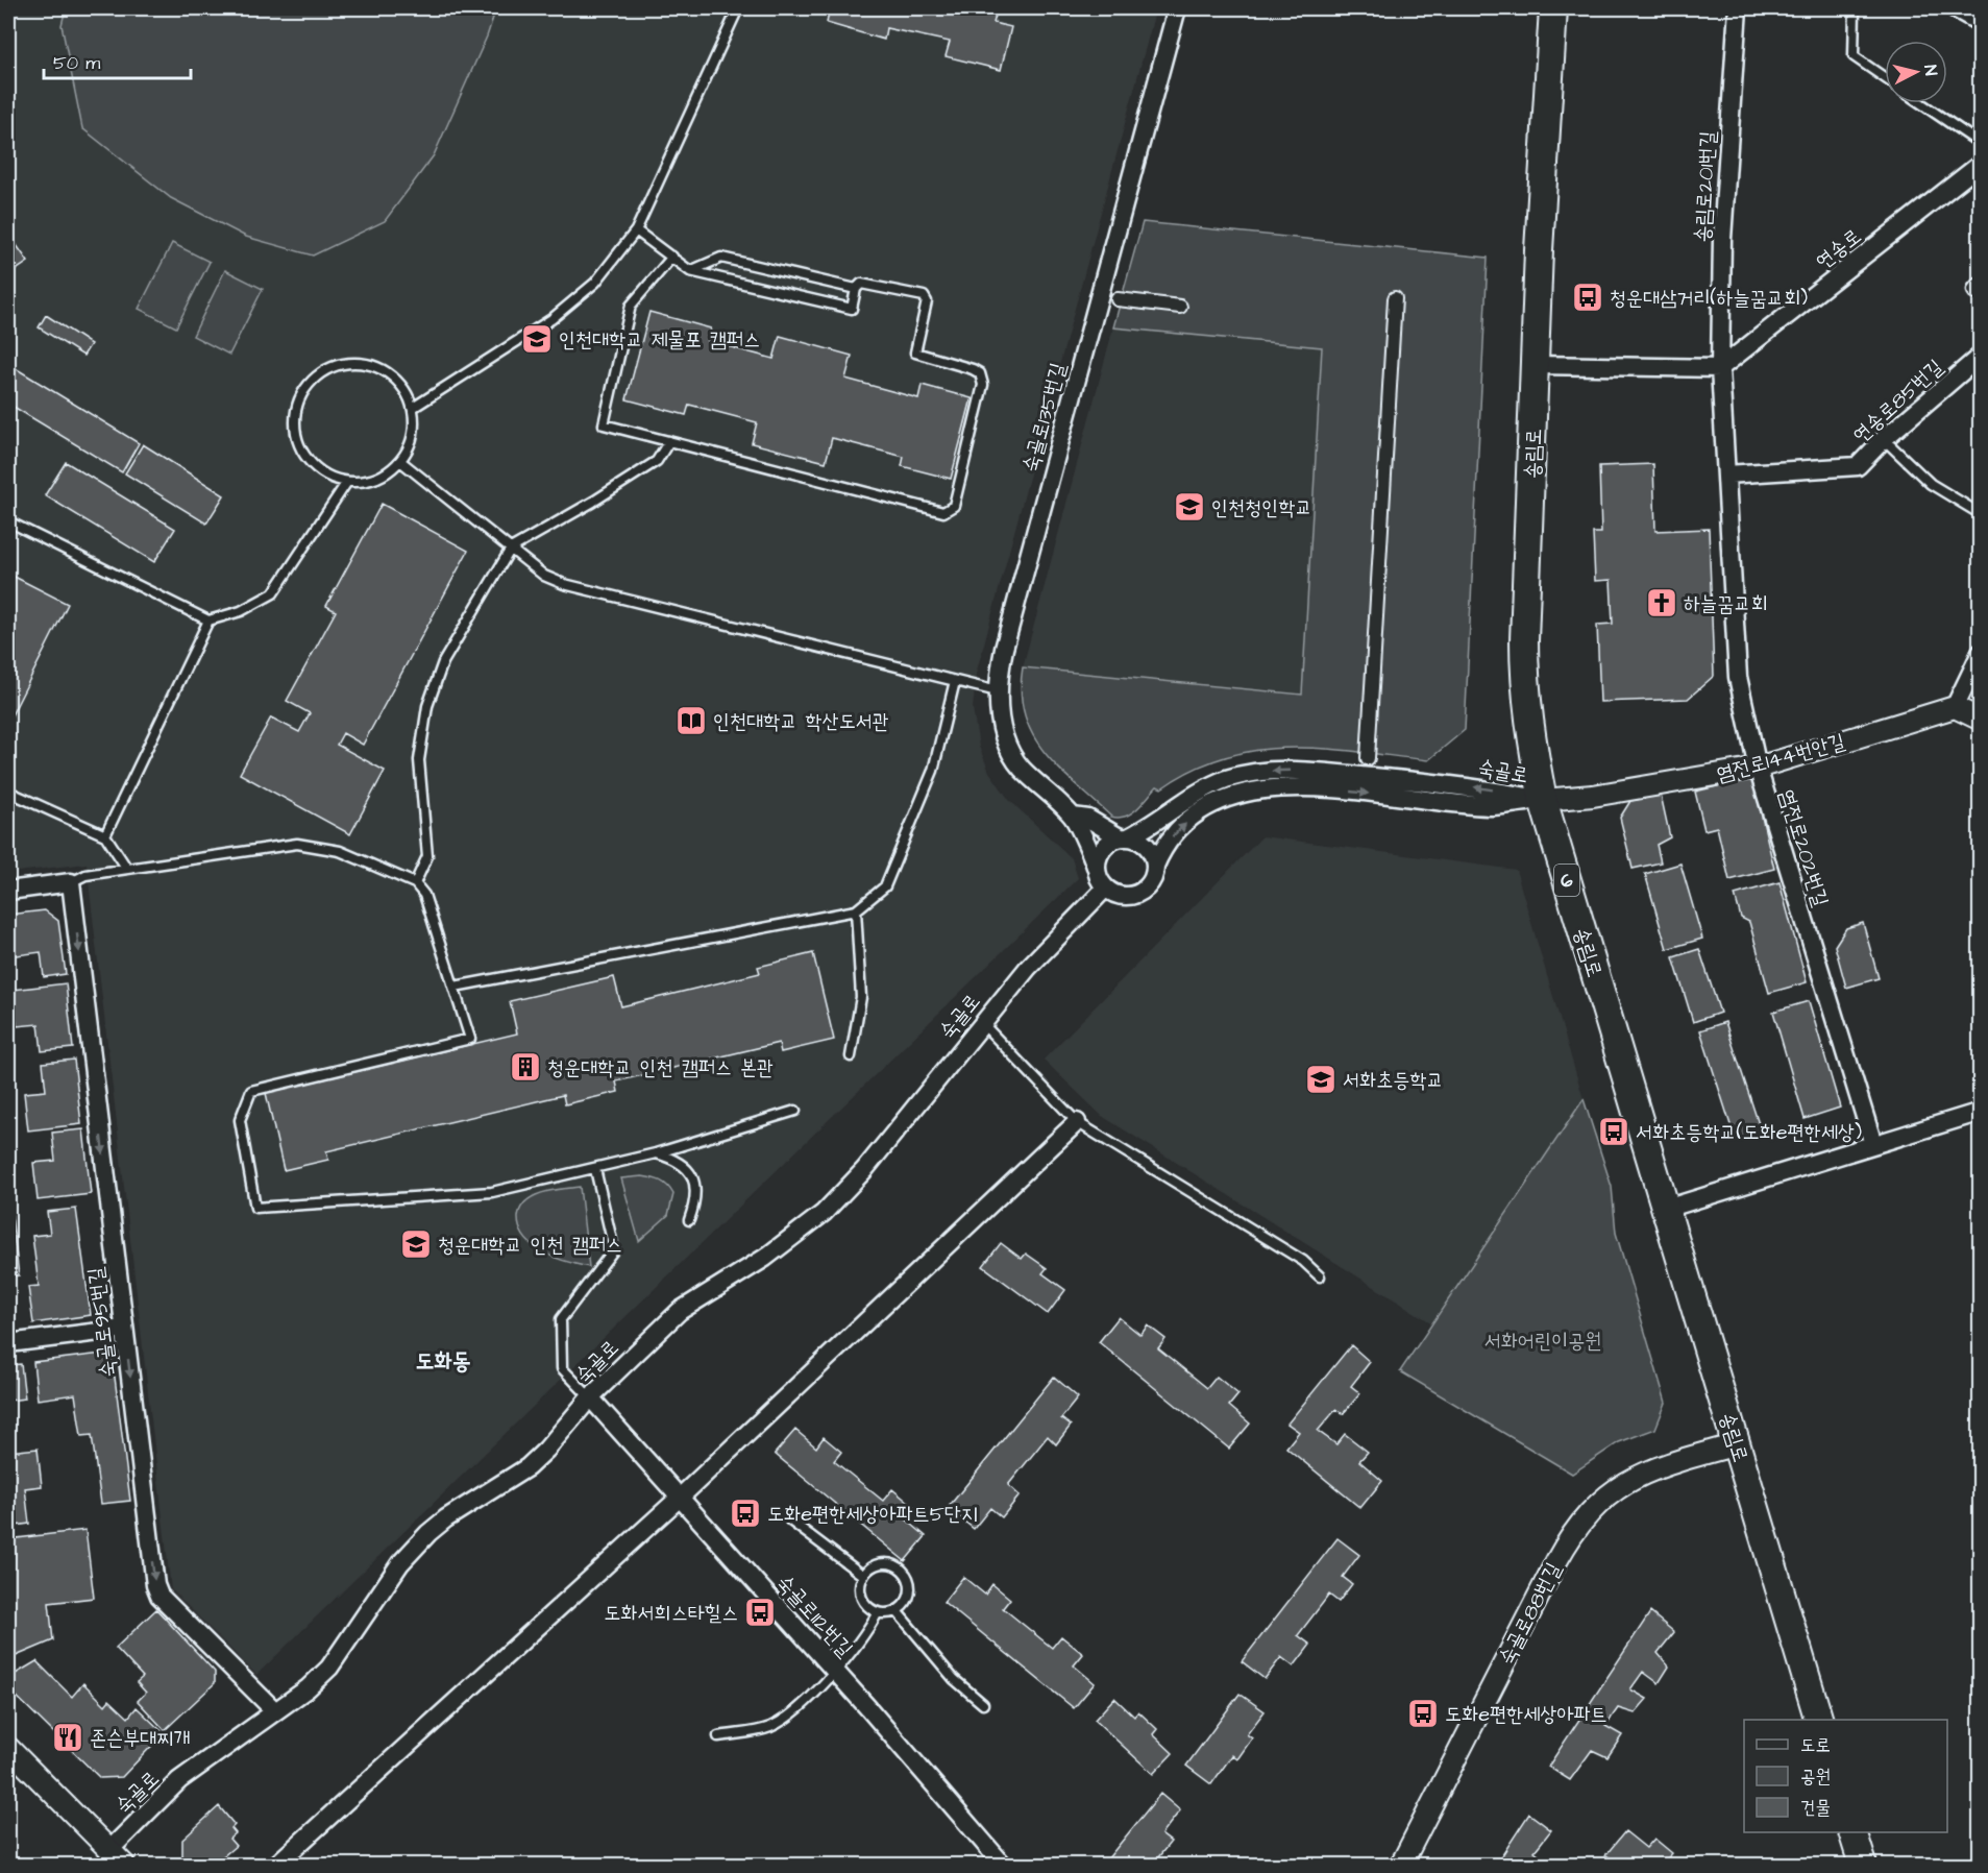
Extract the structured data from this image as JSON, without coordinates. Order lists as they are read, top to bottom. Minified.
{"streets":{"main road":["송림로","6"],"street":["송림로201번길","연송로","연송로85번길","숙골로135번길","염전로144번안길","숙골로","염전로202번길","숙골로95번길","숙골로88번길","숙골로112번길"]},"crossings":[["송림로201번길","연송로"],["송림로201번길","염전로202번길"],["연송로","염전로202번길"],["연송로85번길","염전로202번길"],["숙골로135번길","숙골로"],["송림로","염전로144번안길"],["송림로","숙골로"],["송림로","숙골로88번길"],["염전로144번안길","숙골로"],["염전로144번안길","염전로202번길"],["숙골로","숙골로95번길"],["숙골로","숙골로112번길"]],"one_way":["숙골로95번길"],"districts":["도화동"],"parks":["서화어린이공원"],"places":{"bus stop":["청운대삼거리(하늘꿈교회)","서화초등학교(도화e편한세상)","도화e편한세상아파트5단지","도화서희스타힐스","도화e편한세상아파트"],"school or university":["인천대학교 제물포 캠퍼스","인천청인학교","서화초등학교","청운대학교 인천 캠퍼스"],"church":["하늘꿈교회"],"library":["인천대학교 학산도서관"],"building":["청운대학교 인천 캠퍼스 본관"],"restaurant":["존슨부대찌개"]},"legend":["도로","공원","건물"],"scale_bar":"50 m","north":"right"}
